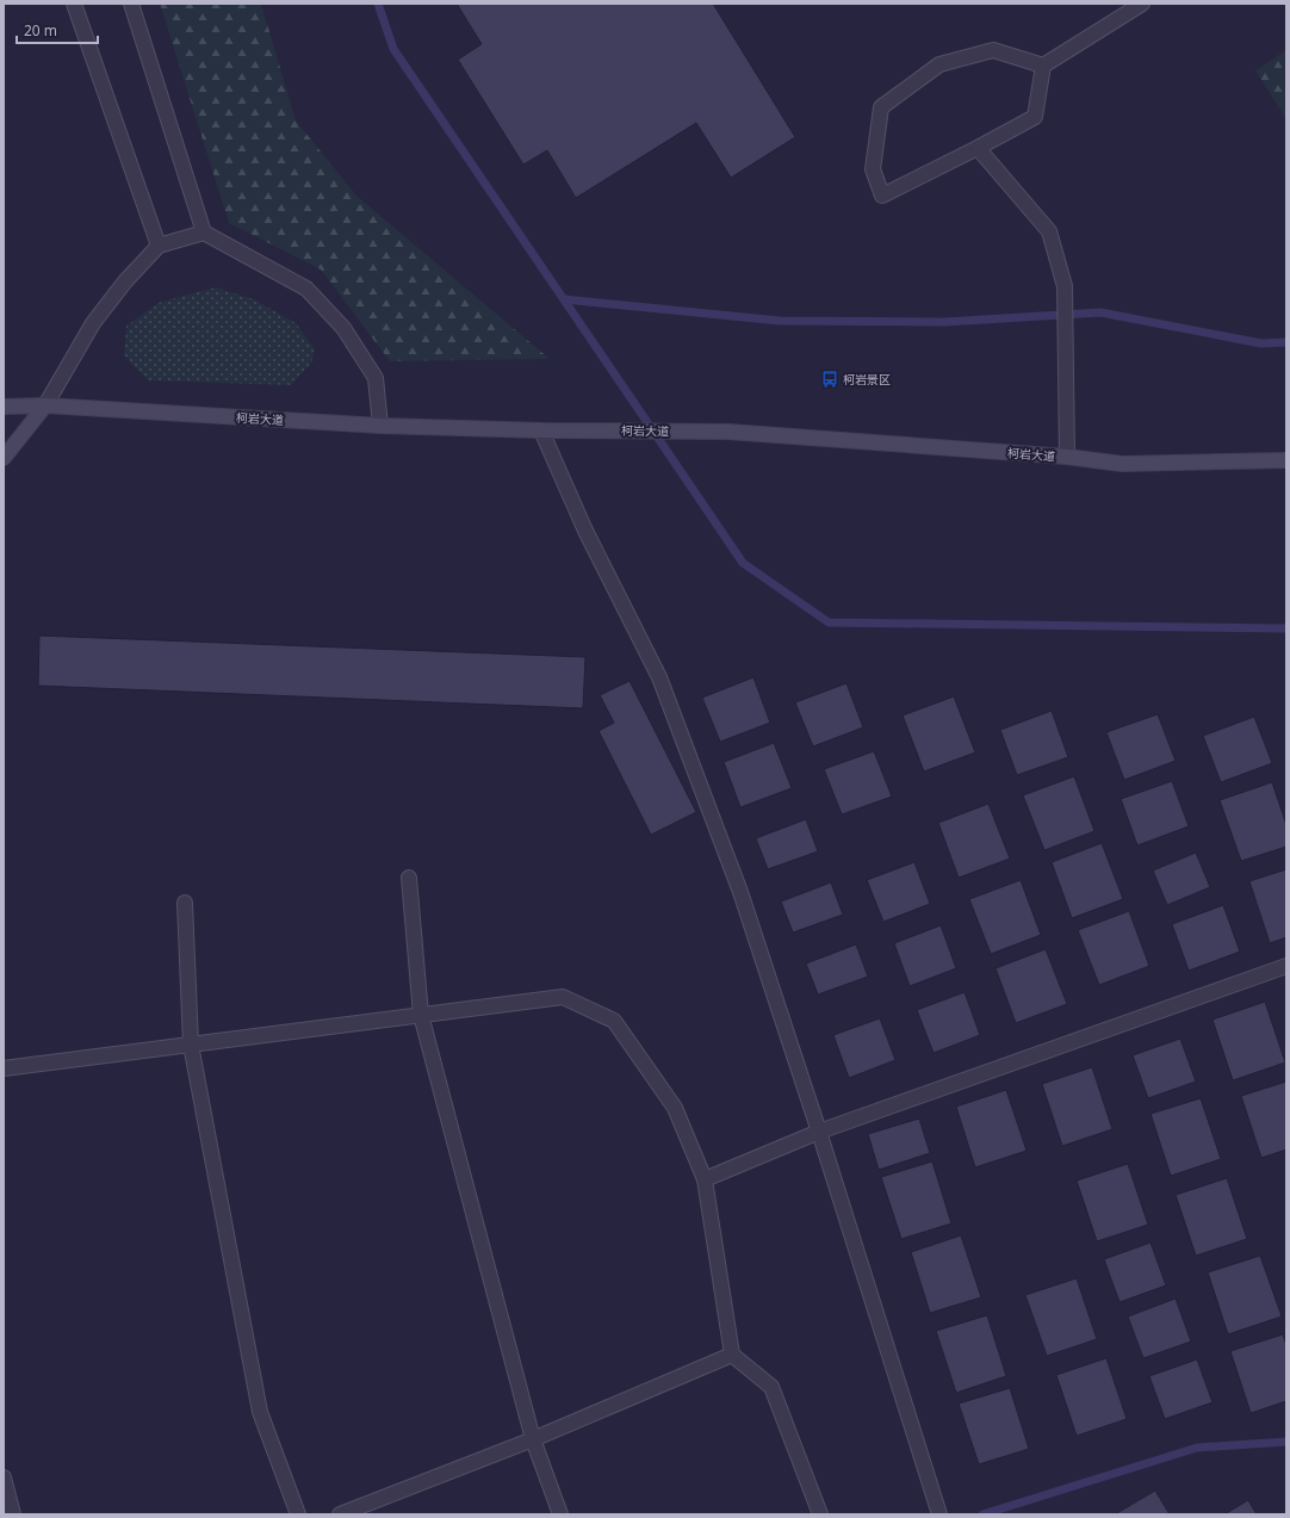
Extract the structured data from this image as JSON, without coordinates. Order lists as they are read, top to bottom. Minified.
{"streets":{"street":["柯岩大道"]},"places":{"bus stop":["柯岩景区"]},"scale_bar":"20 m"}
